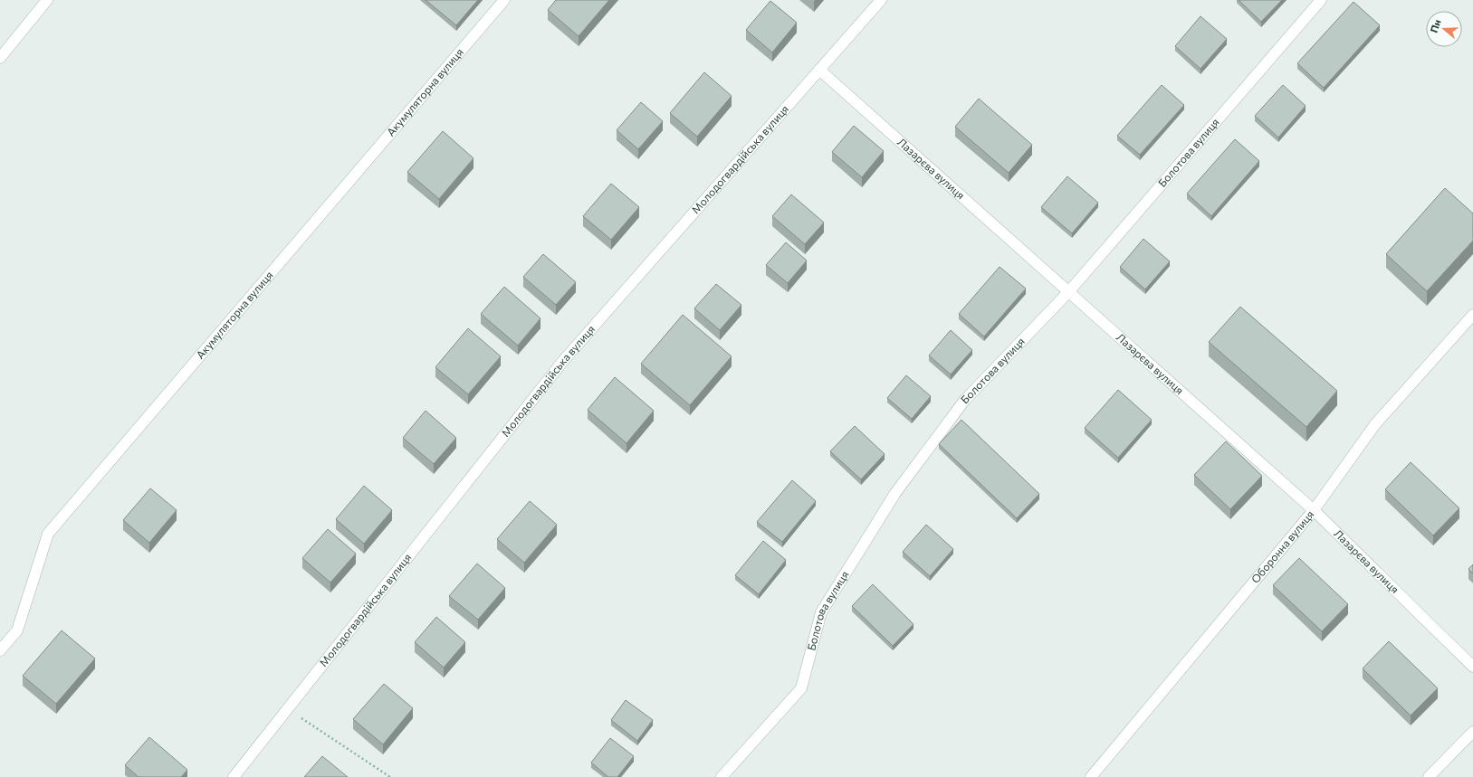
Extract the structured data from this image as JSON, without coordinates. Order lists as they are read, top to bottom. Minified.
{"streets":{"street":["Акумуляторна вулиця","Болотова вулиця","Молодогвардійська вулиця","Лазарєва вулиця","Оборонна вулиця"]},"crossings":[["Болотова вулиця","Лазарєва вулиця"],["Молодогвардійська вулиця","Лазарєва вулиця"],["Лазарєва вулиця","Оборонна вулиця"]],"north":"left"}
